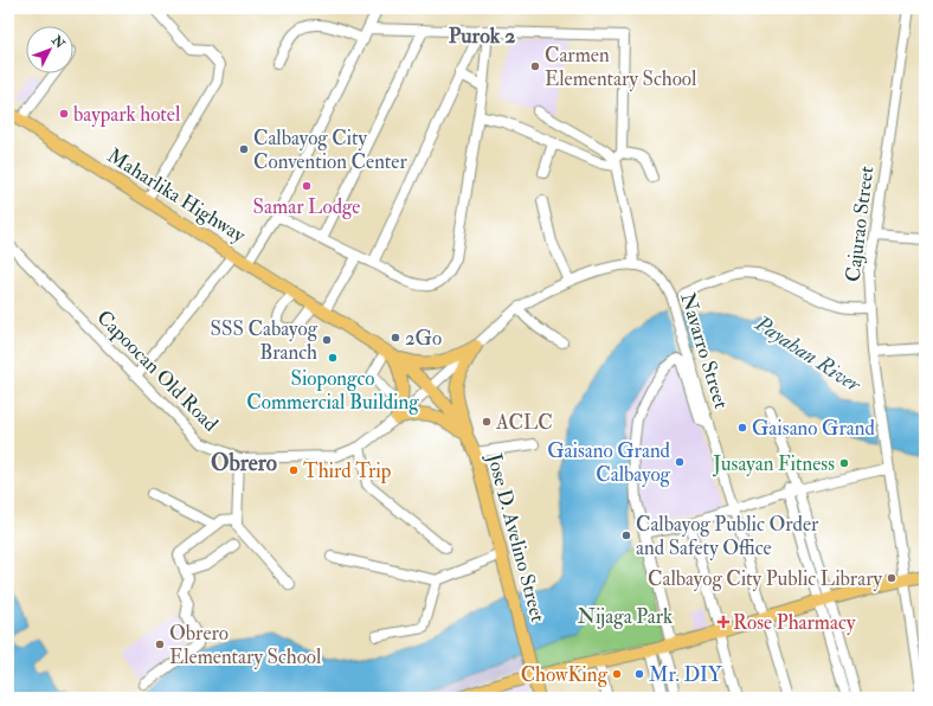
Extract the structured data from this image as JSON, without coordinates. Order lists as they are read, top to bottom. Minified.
{"streets":{"main road":["Maharlika Highway","Jose D. Avelino Street"],"street":["Cajurao Street","Navarro Street","Capoocan Old Road"]},"crossings":[["Maharlika Highway","Jose D. Avelino Street"],["Navarro Street","Capoocan Old Road"],["Navarro Street","Jose D. Avelino Street"],["Capoocan Old Road","Jose D. Avelino Street"]],"districts":["Purok 2","Obrero"],"water":["Payahan River"],"parks":["Nijaga Park"],"places":{"other":["Carmen Elementary School","baypark hotel","Calbayog City Convention Center","Samar Lodge","2Go","SSS Cabayog Branch","Siopongco Commercial Building","ACLC","Gaisano Grand","Gaisano Grand Calbayog","Jusayan Fitness","Third Trip","Calbayog Public Order and Safety Office","Calbayog City Public Library","Obrero Elementary School","ChowKing","Mr. DIY"],"health":["Rose Pharmacy"]},"north":"top right"}
